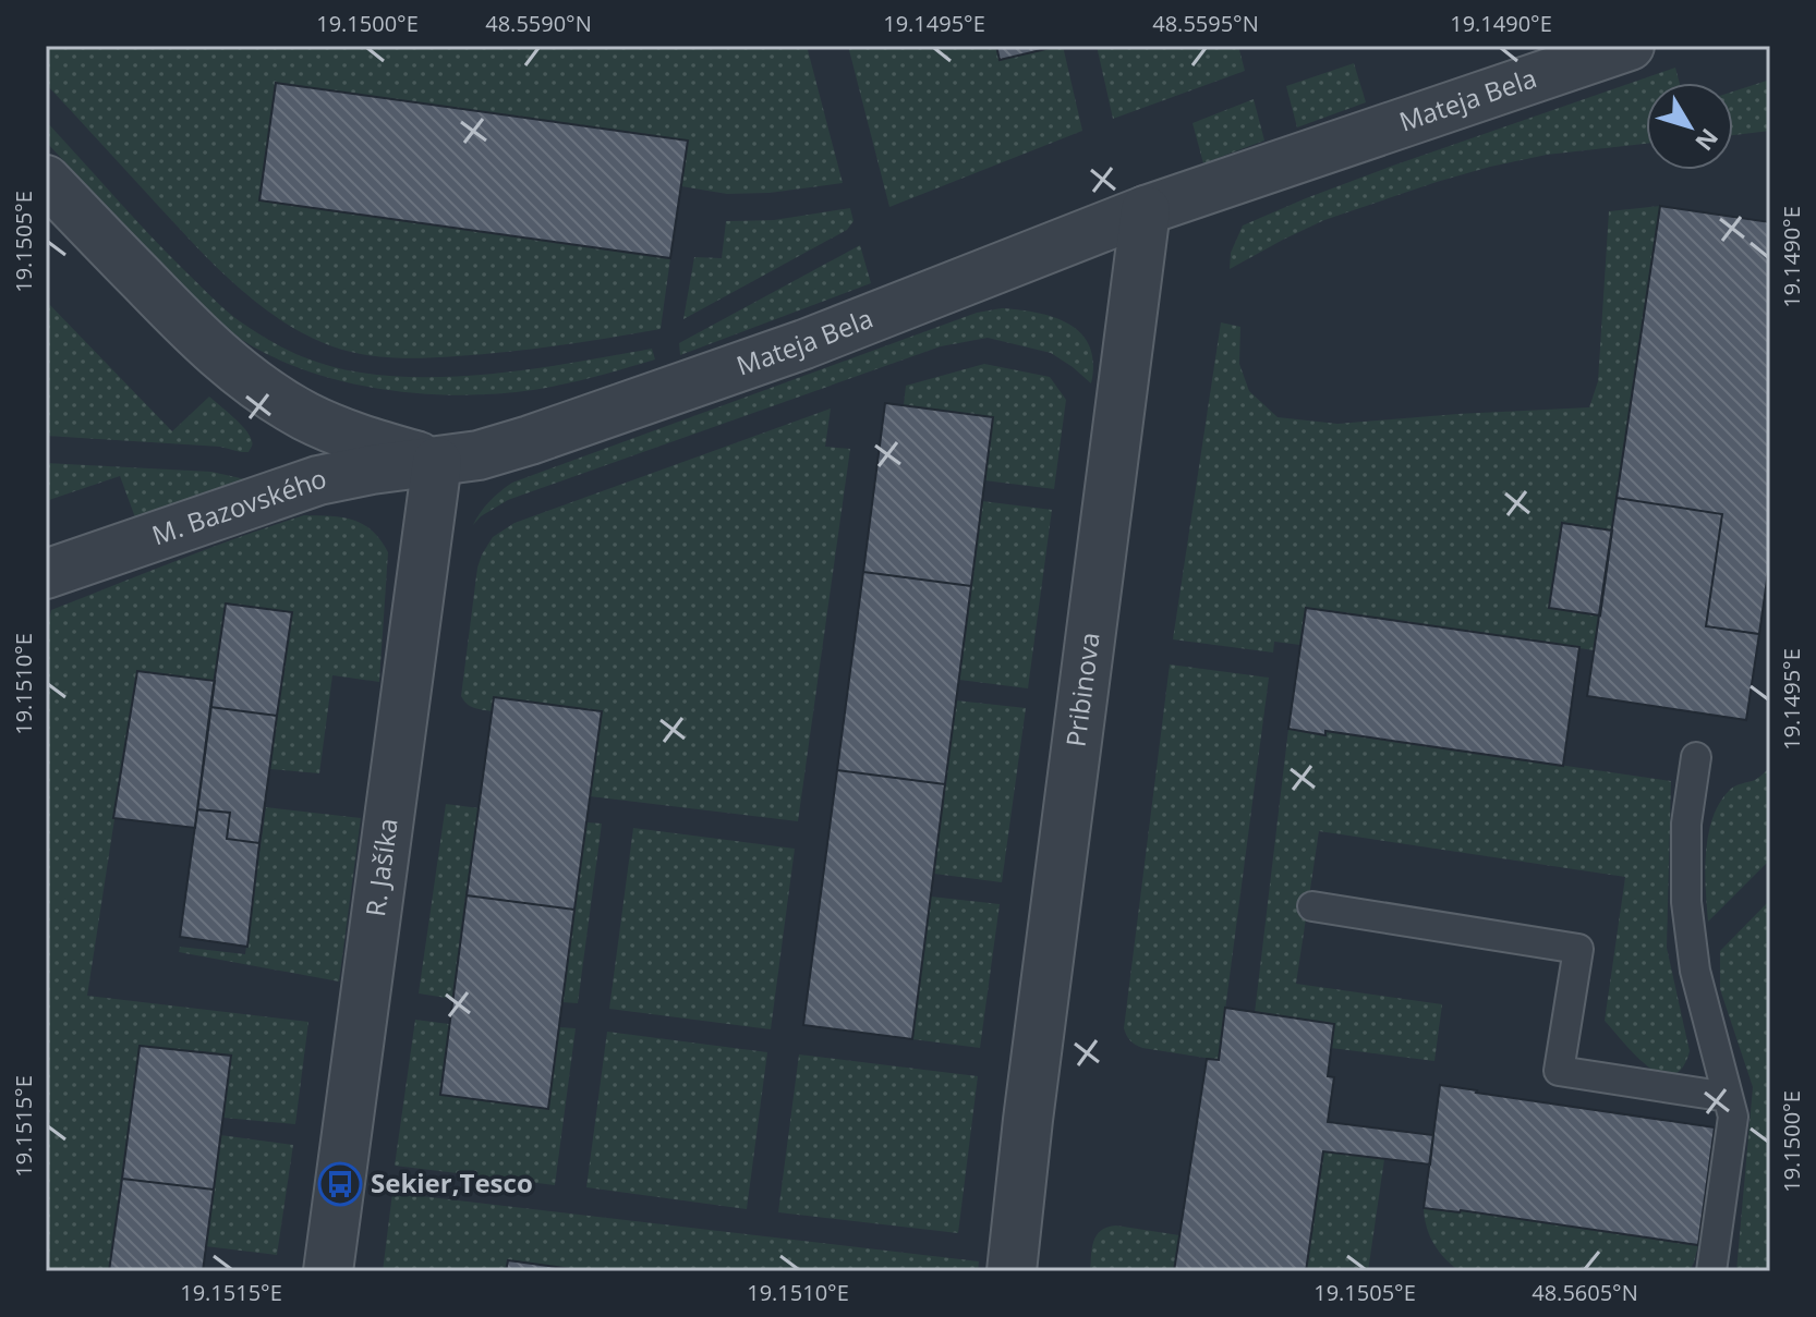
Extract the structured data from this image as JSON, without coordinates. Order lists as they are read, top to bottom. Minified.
{"streets":{"street":["Mateja Bela","M. Bazovského","Pribinova","R. Jašíka"]},"crossings":[["Mateja Bela","M. Bazovského"],["Mateja Bela","Pribinova"],["Mateja Bela","R. Jašíka"],["M. Bazovského","R. Jašíka"]],"places":{"bus stop":["Sekier,Tesco"]},"north":"bottom right","coordinates":["19.1500°E","48.5590°N","19.1495°E","48.5595°N","19.1490°E","19.1505°E","19.1510°E","19.1515°E","48.5605°N"]}
